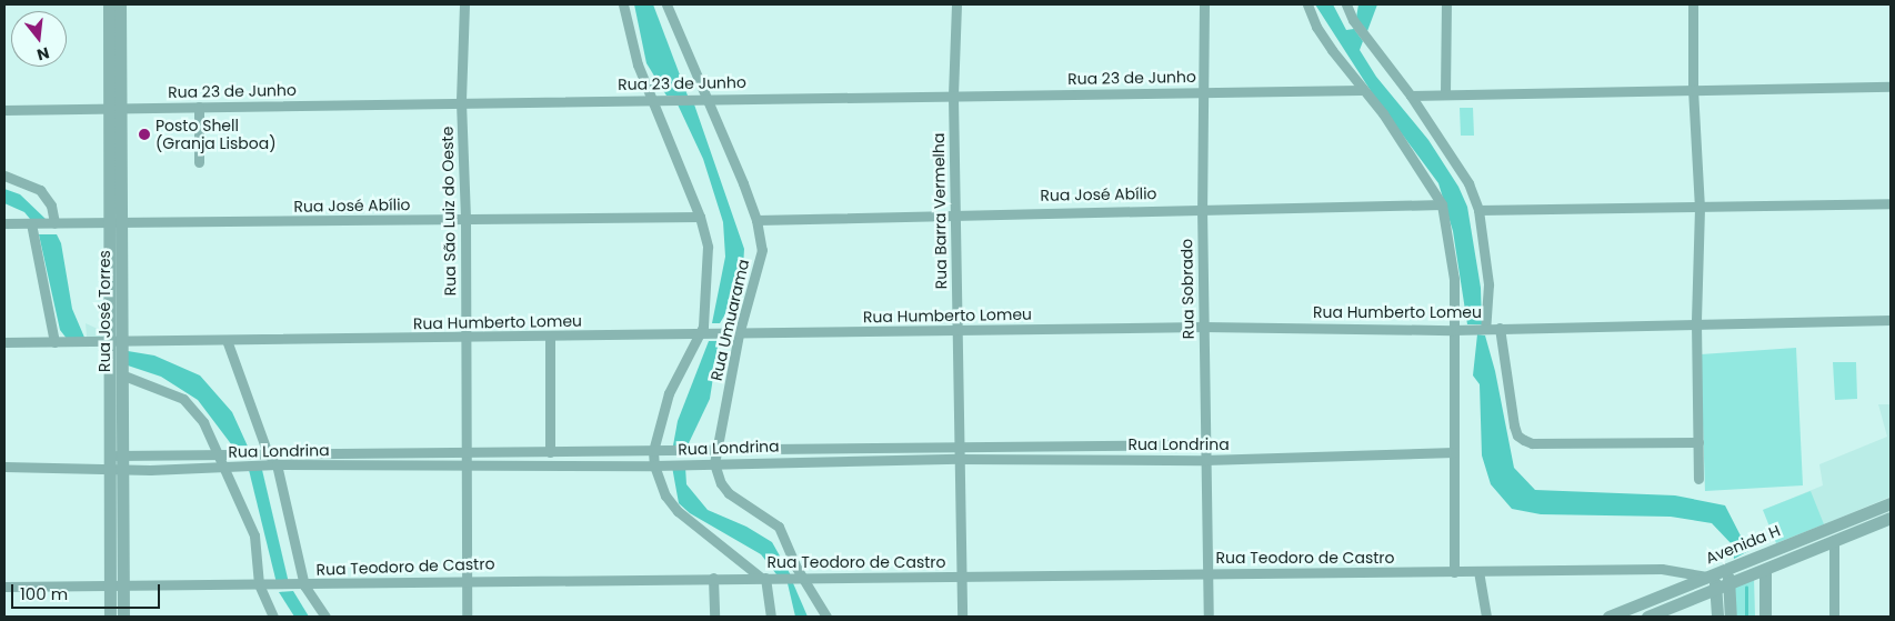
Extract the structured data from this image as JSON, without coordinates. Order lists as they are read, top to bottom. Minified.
{"streets":{"street":["Rua 23 de Junho","Rua José Abílio","Rua São Luiz do Oeste","Rua Barra Vermelha","Rua Sobrado","Rua José Torres","Rua Humberto Lomeu","Rua Umuarama","Rua Londrina","Avenida H","Rua Teodoro de Castro"]},"crossings":[["Rua 23 de Junho","Rua São Luiz do Oeste"],["Rua 23 de Junho","Rua Barra Vermelha"],["Rua 23 de Junho","Rua Sobrado"],["Rua 23 de Junho","Rua José Torres"],["Rua 23 de Junho","Rua Umuarama"],["Rua José Abílio","Rua São Luiz do Oeste"],["Rua José Abílio","Rua Barra Vermelha"],["Rua José Abílio","Rua Sobrado"],["Rua José Abílio","Rua José Torres"],["Rua José Abílio","Rua Umuarama"],["Rua São Luiz do Oeste","Rua Humberto Lomeu"],["Rua São Luiz do Oeste","Rua Londrina"],["Rua São Luiz do Oeste","Rua Teodoro de Castro"],["Rua Barra Vermelha","Rua Humberto Lomeu"],["Rua Barra Vermelha","Rua Londrina"],["Rua Barra Vermelha","Rua Teodoro de Castro"],["Rua Sobrado","Rua Humberto Lomeu"],["Rua Sobrado","Rua Londrina"],["Rua Sobrado","Rua Teodoro de Castro"],["Rua José Torres","Rua Humberto Lomeu"],["Rua José Torres","Rua Londrina"],["Rua José Torres","Rua Teodoro de Castro"],["Rua Humberto Lomeu","Rua Umuarama"],["Rua Umuarama","Rua Londrina"],["Rua Umuarama","Rua Teodoro de Castro"],["Avenida H","Rua Teodoro de Castro"]],"places":["Posto Shell (Granja Lisboa)"],"scale_bar":"100 m","north":"bottom"}
